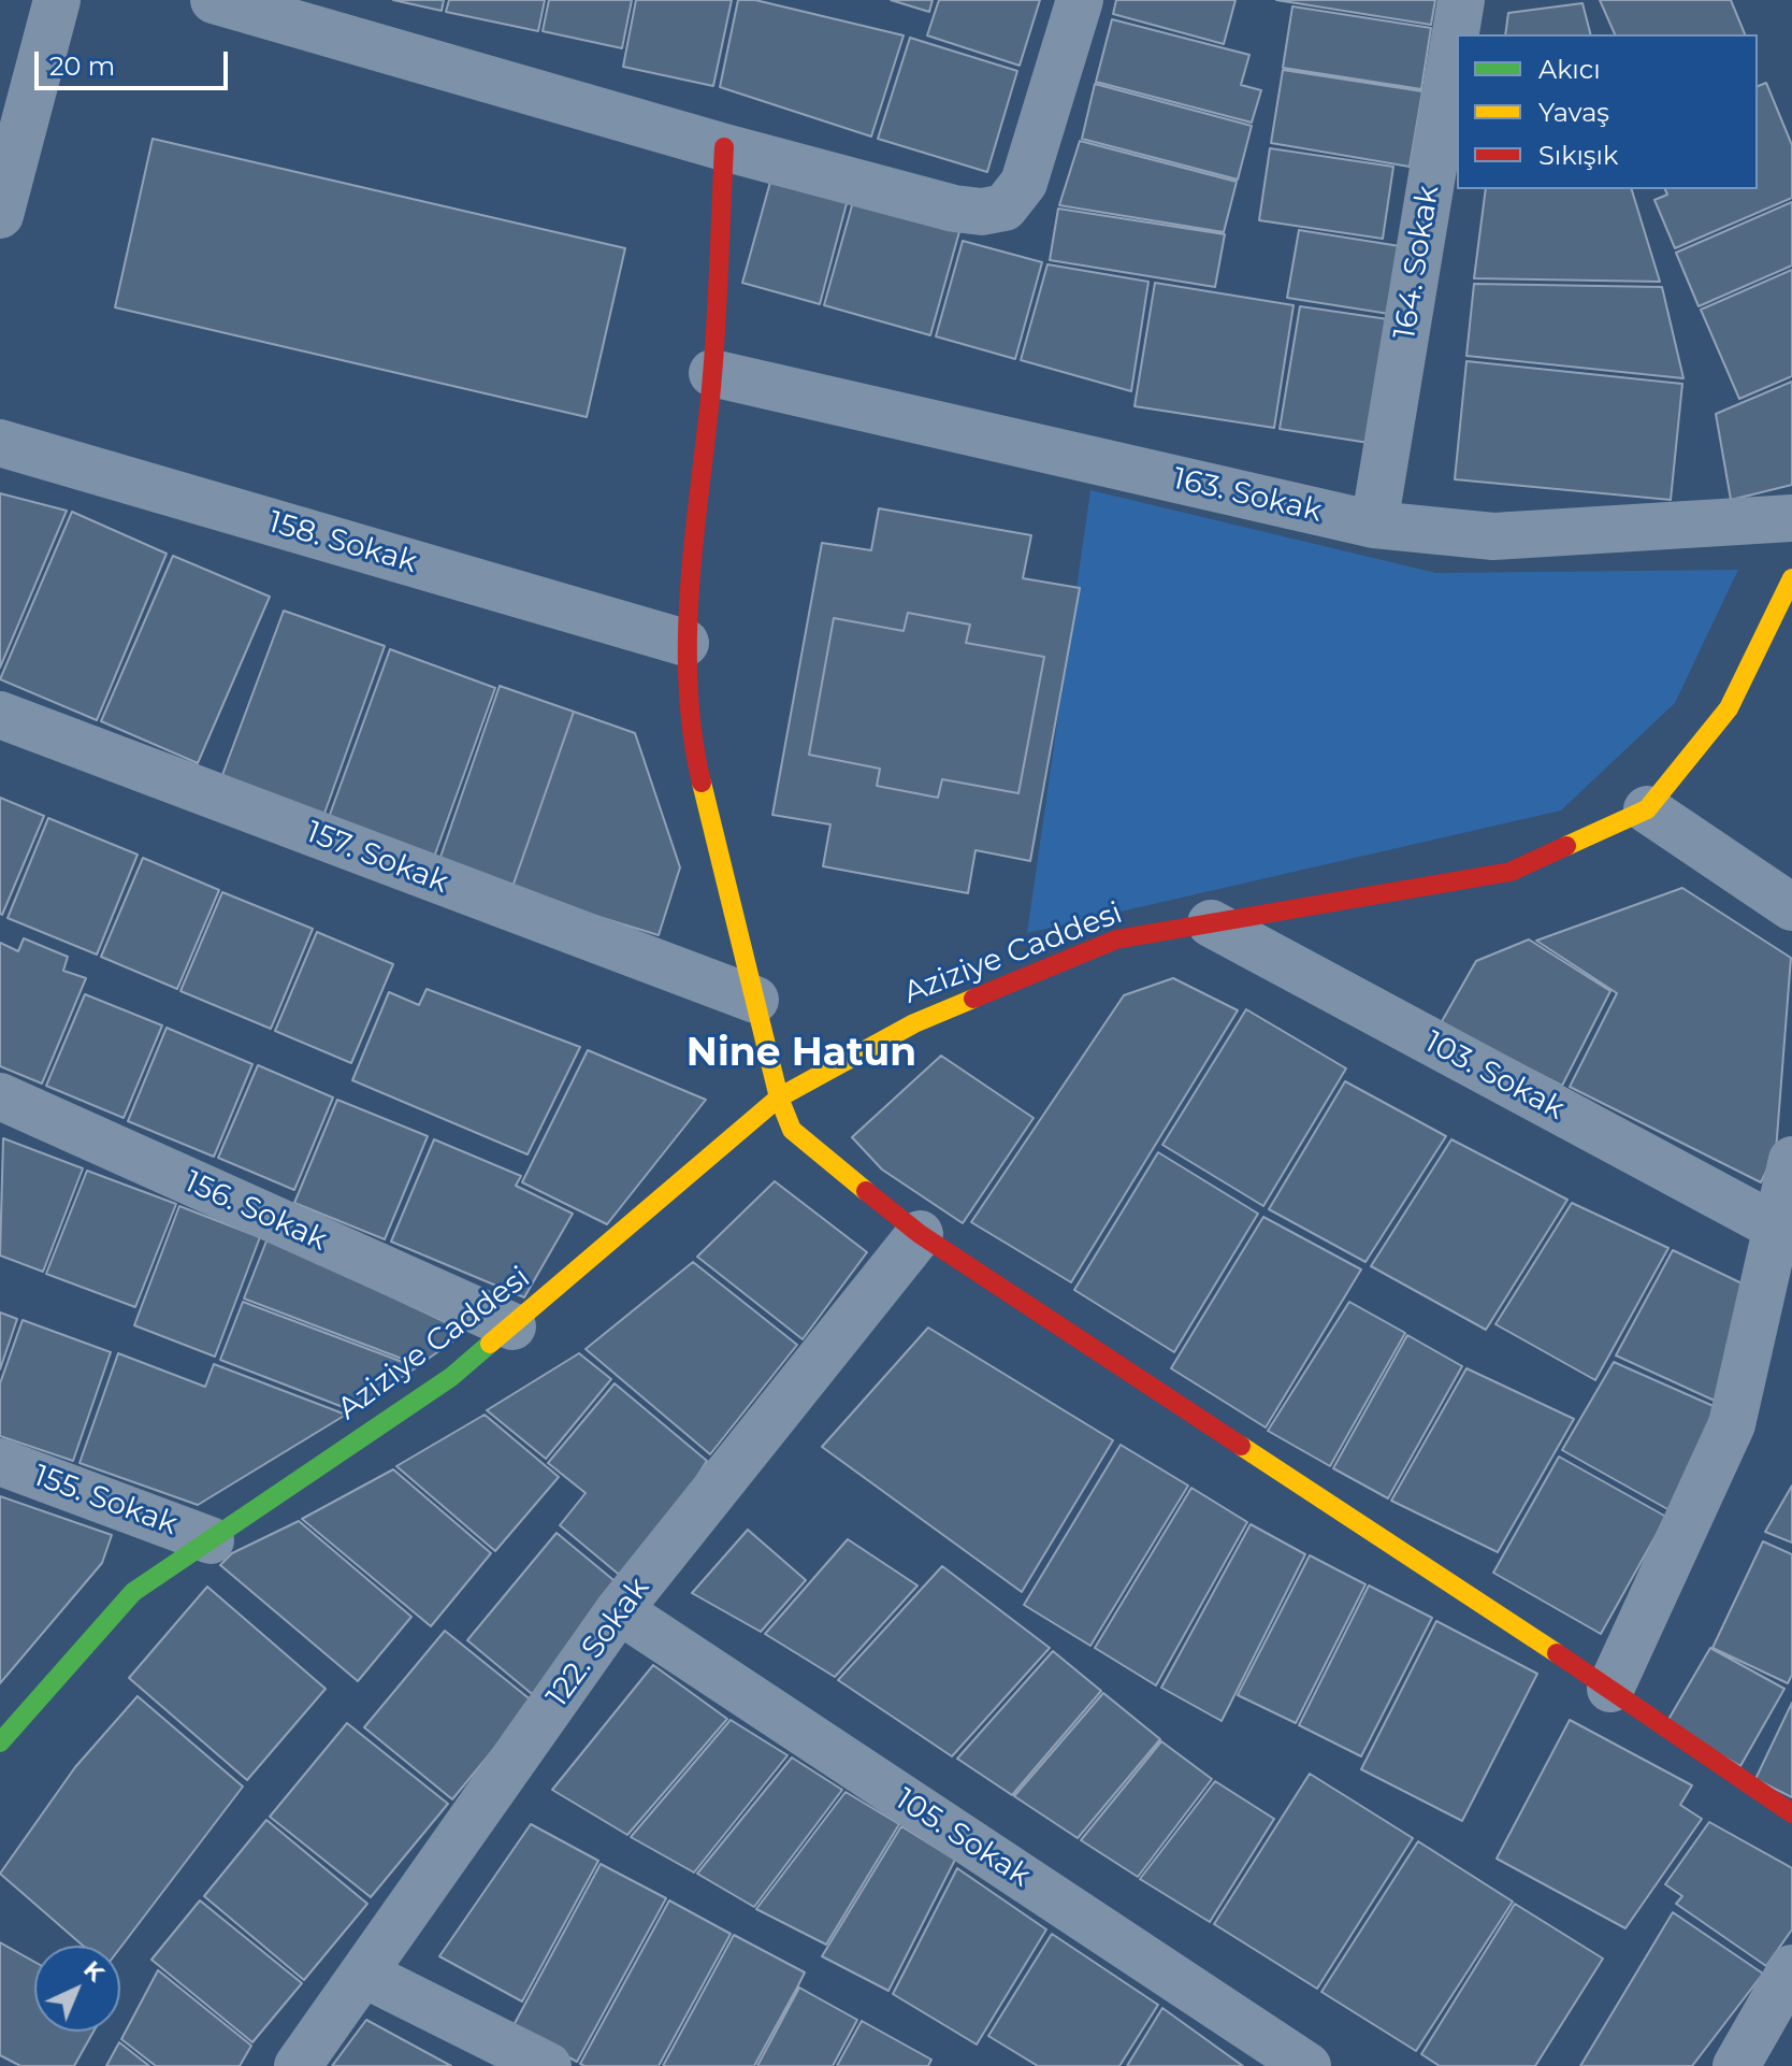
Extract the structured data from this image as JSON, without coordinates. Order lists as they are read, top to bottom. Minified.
{"streets":{"street":["164. Sokak","163. Sokak","158. Sokak","157. Sokak","Aziziye Caddesi","103. Sokak","156. Sokak","155. Sokak","122. Sokak","105. Sokak"]},"crossings":[["164. Sokak","163. Sokak"],["Aziziye Caddesi","103. Sokak"],["Aziziye Caddesi","156. Sokak"],["Aziziye Caddesi","155. Sokak"],["122. Sokak","105. Sokak"]],"districts":["Nine Hatun"],"legend":["Akıcı","Yavaş","Sıkışık"],"scale_bar":"20 m","north":"top right"}
